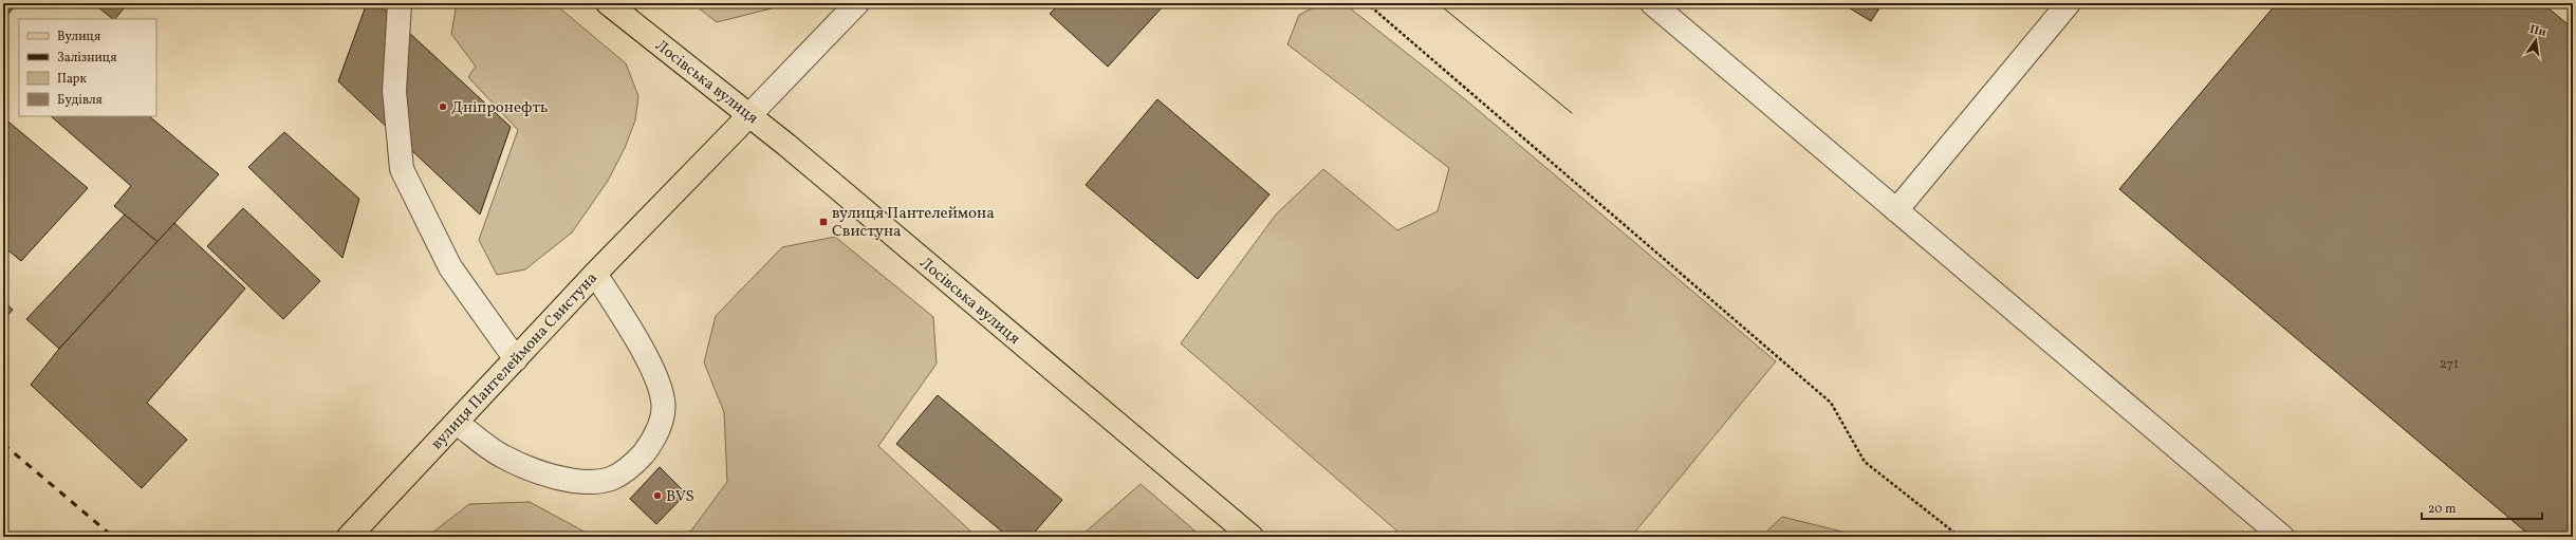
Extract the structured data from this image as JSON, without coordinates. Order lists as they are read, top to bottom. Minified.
{"streets":{"main road":["Лосівська вулиця","вулиця Пантелеймона Свистуна"]},"crossings":[["Лосівська вулиця","вулиця Пантелеймона Свистуна"]],"places":{"other":["Дніпронефть","BVS"],"transit":["вулиця Пантелеймона Свистуна"]},"house_numbers":["271"],"legend":["Вулиця","Залізниця","Парк","Будівля"],"scale_bar":"20 m","north":"top"}
